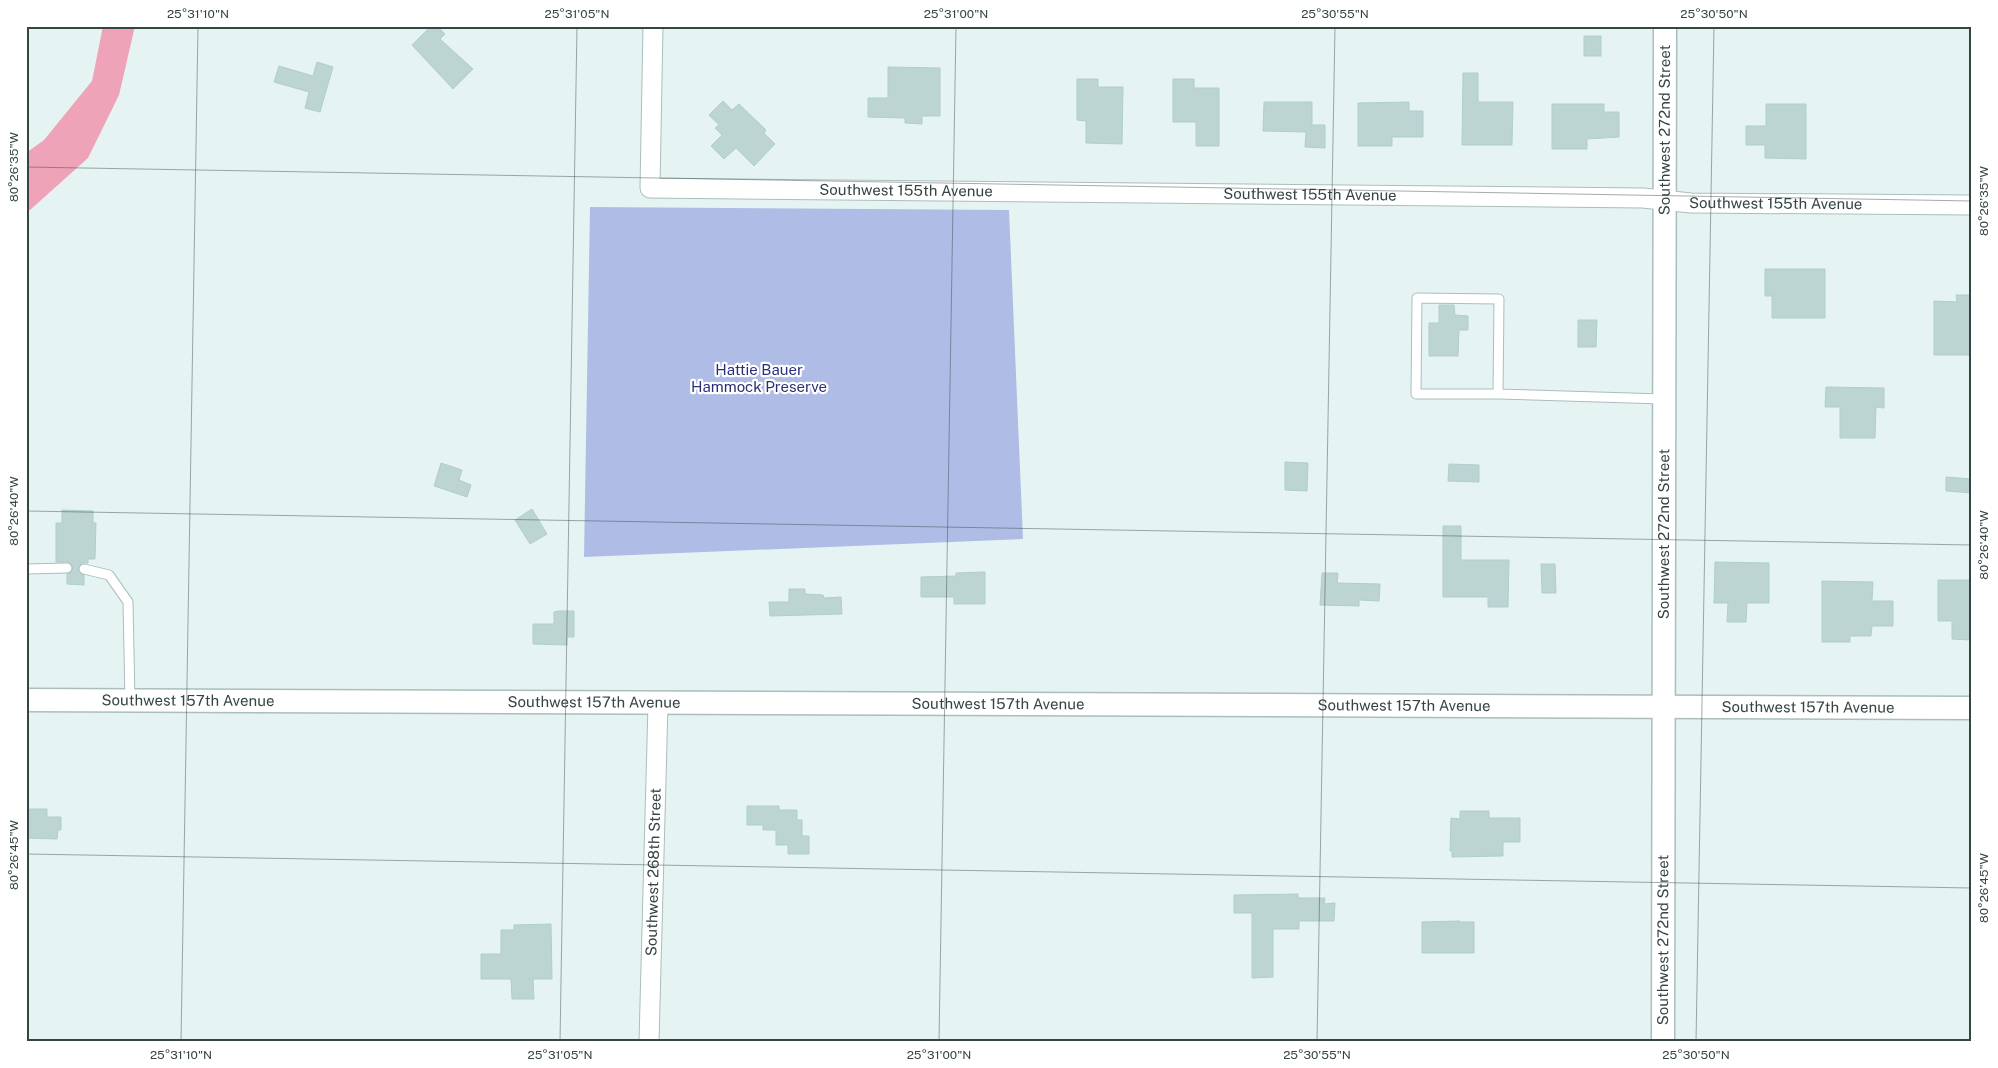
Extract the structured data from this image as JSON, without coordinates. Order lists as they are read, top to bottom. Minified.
{"streets":{"street":["Southwest 272nd Street","Southwest 155th Avenue","Southwest 157th Avenue","Southwest 268th Street"]},"crossings":[["Southwest 272nd Street","Southwest 155th Avenue"],["Southwest 272nd Street","Southwest 157th Avenue"],["Southwest 157th Avenue","Southwest 268th Street"]],"parks":["Hattie Bauer Hammock Preserve"],"coordinates":["25°31'10\"N","25°31'05\"N","25°31'00\"N","25°30'55\"N","25°30'50\"N","80°26'35\"W","80°26'40\"W","80°26'45\"W"]}
